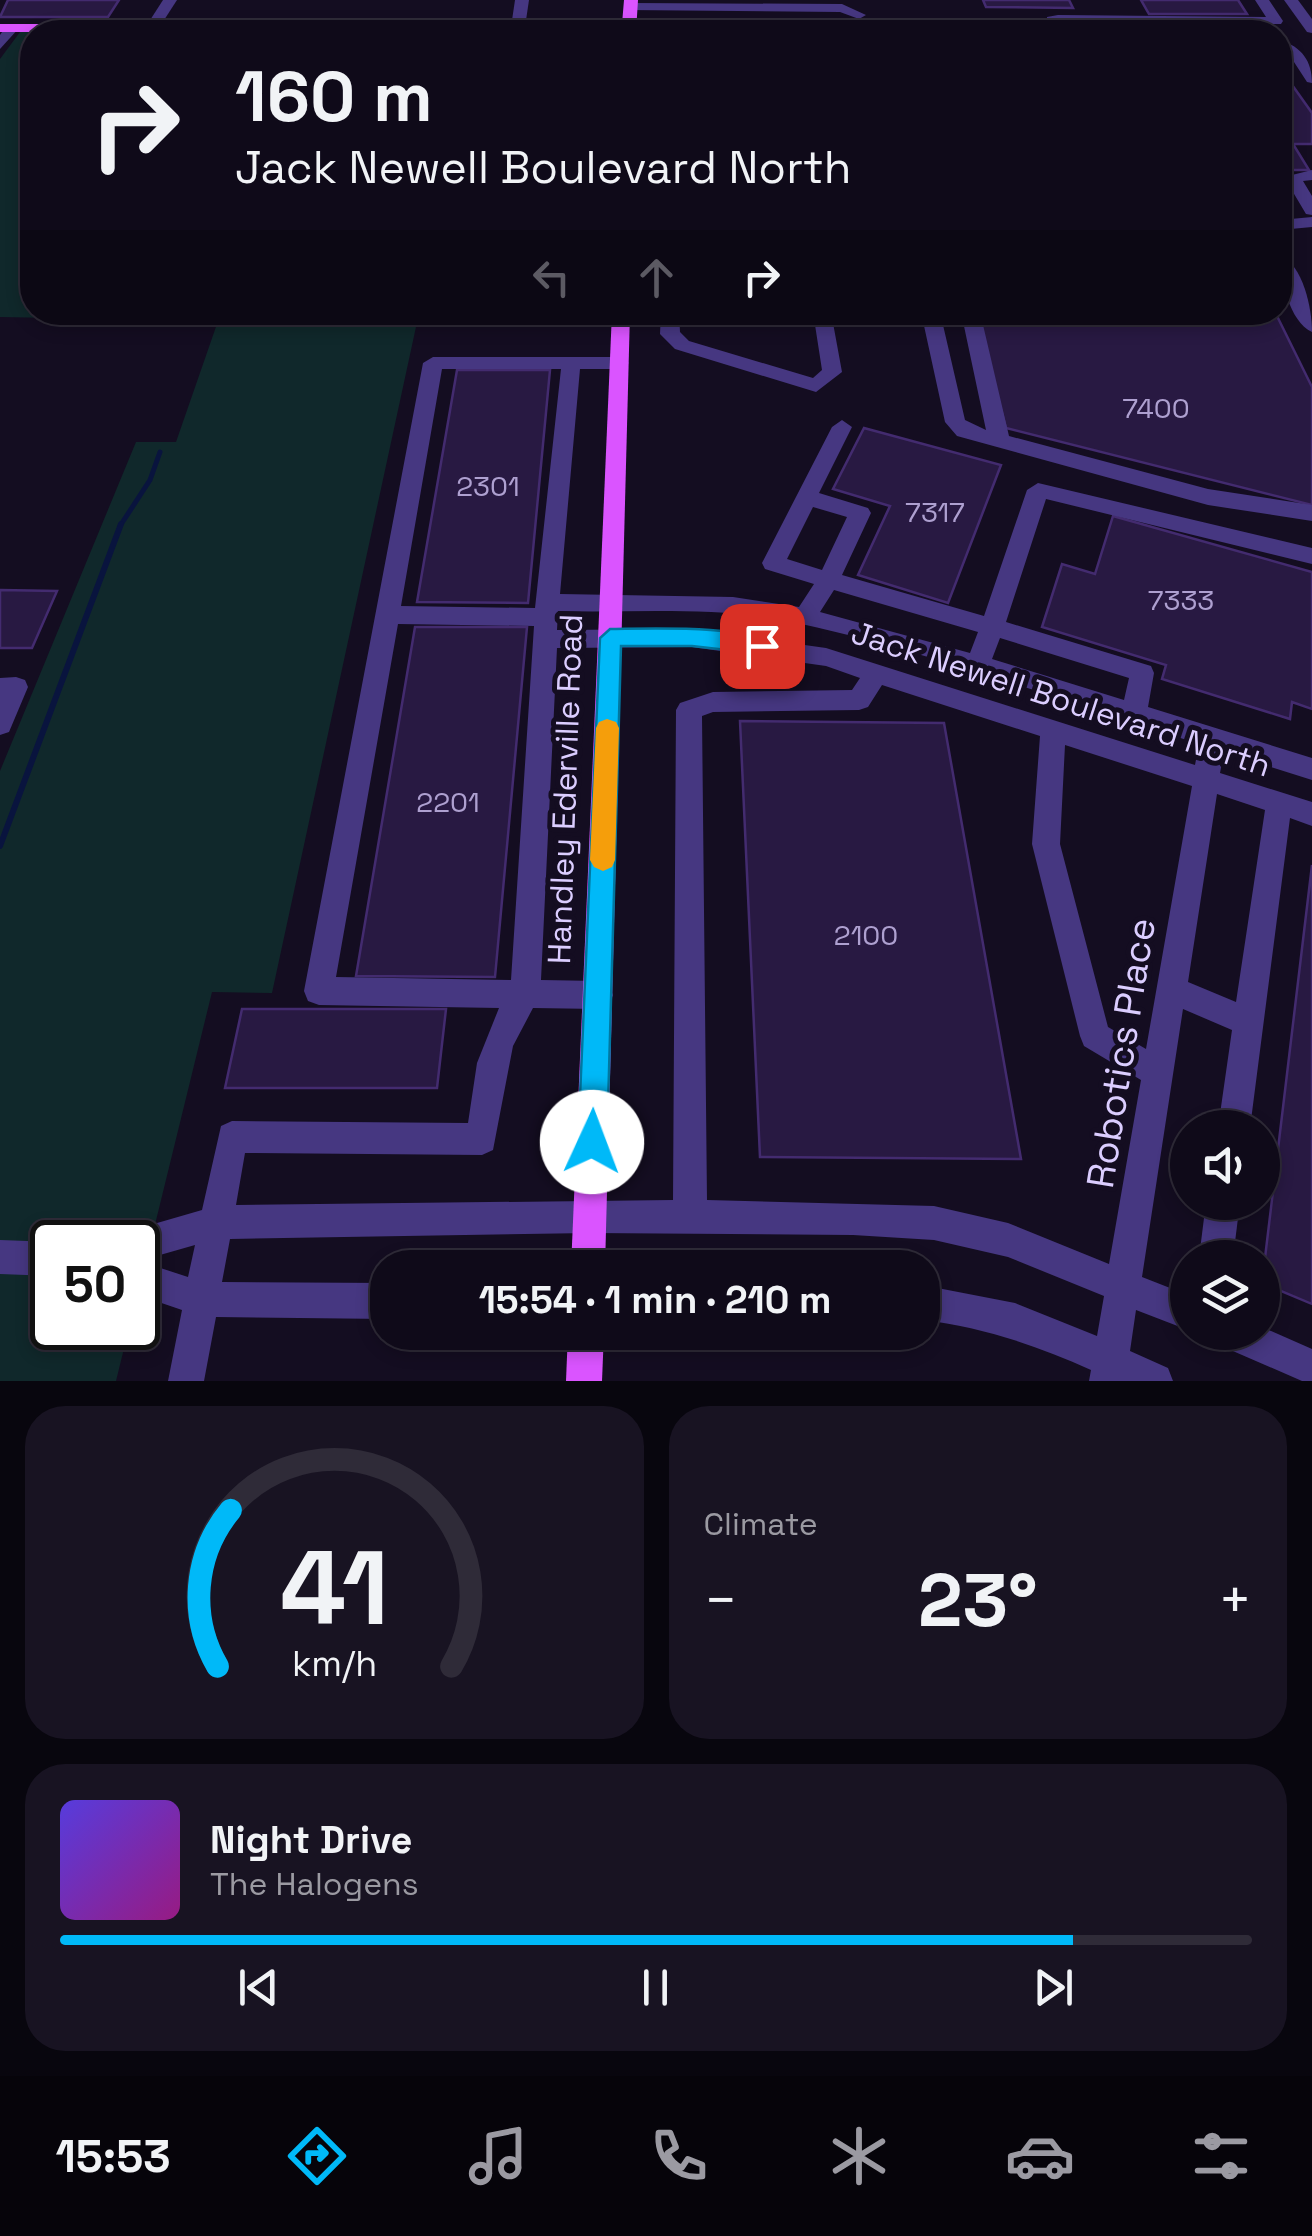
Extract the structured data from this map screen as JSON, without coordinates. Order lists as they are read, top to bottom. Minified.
{"streets":{"main road":["Handley Ederville Road"],"street":["Jack Newell Boulevard North","Robotics Place"]},"crossings":[["Jack Newell Boulevard North","Handley Ederville Road"],["Jack Newell Boulevard North","Robotics Place"]],"house_numbers":["7400","2301","7317","7333","2201","2100"],"page":{"turn":["160 m","Jack Newell Boulevard North"],"limit":"50","trip":"15:54 · 1 min · 210 m","tile":"Climate","heat":["−","23°","+"],"song":["Night Drive","The Halogens"],"tabs":"15:53","gauge":["41","km/h"]}}
